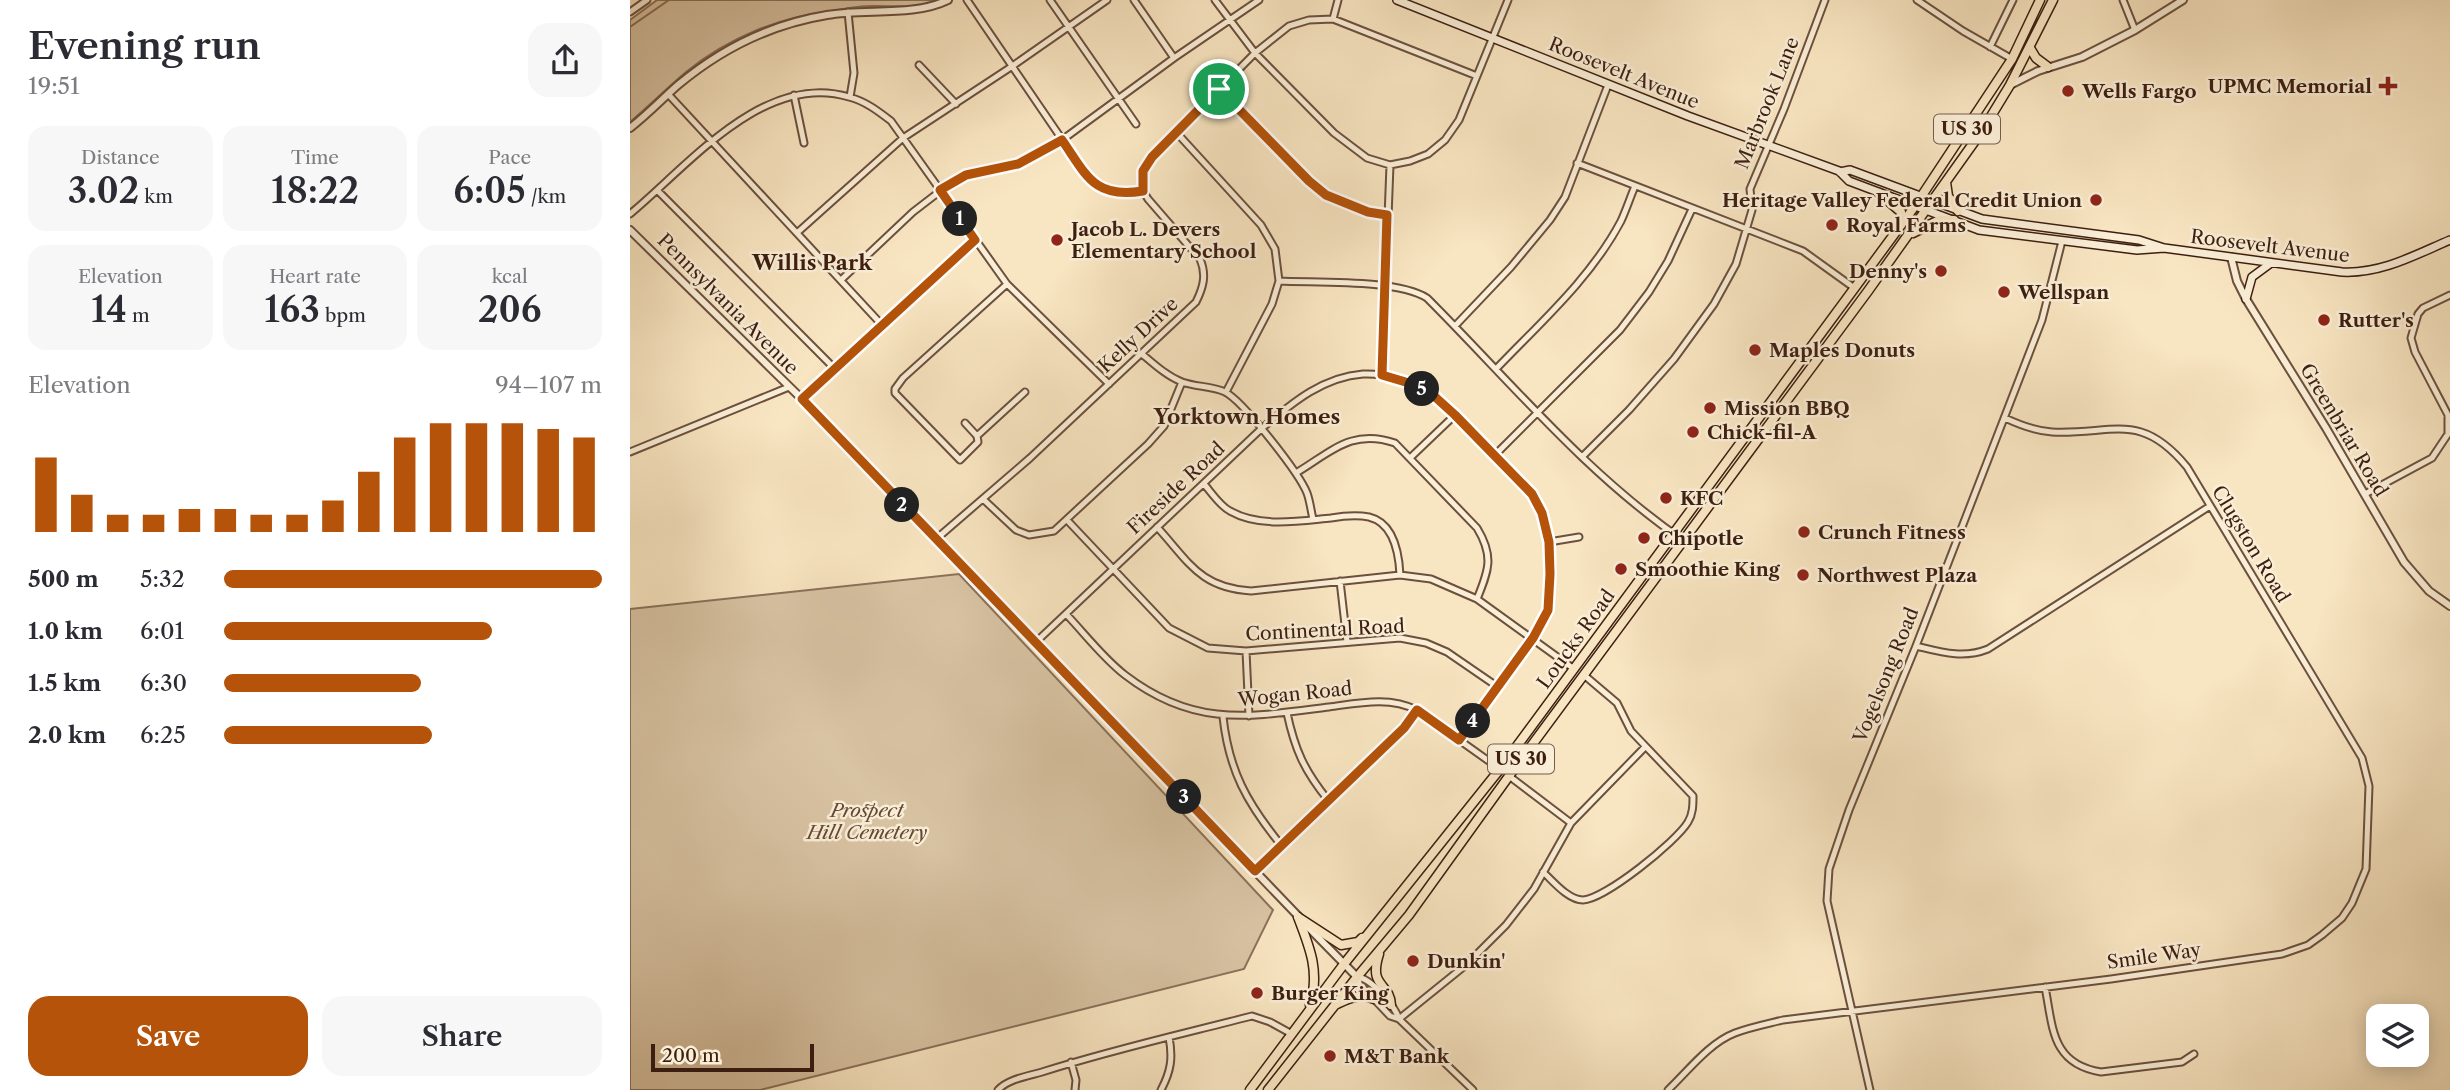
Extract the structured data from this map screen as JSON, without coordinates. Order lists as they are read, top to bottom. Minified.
{"streets":{"highway":["US 30","Loucks Road"],"main road":["Roosevelt Avenue"],"street":["Marbrook Lane","Pennsylvania Avenue","Kelly Drive","Greenbriar Road","Fireside Road","Clugston Road","Continental Road","Vogelsong Road","Wogan Road","Smile Way"]},"crossings":[["Roosevelt Avenue","Marbrook Lane"],["Roosevelt Avenue","Greenbriar Road"],["Roosevelt Avenue","Loucks Road"],["Roosevelt Avenue","Vogelsong Road"],["US 30","Loucks Road"],["Pennsylvania Avenue","Kelly Drive"],["Pennsylvania Avenue","Fireside Road"],["Pennsylvania Avenue","Loucks Road"],["Fireside Road","Continental Road"],["Fireside Road","Wogan Road"],["Clugston Road","Vogelsong Road"],["Clugston Road","Smile Way"],["Loucks Road","Wogan Road"],["Vogelsong Road","Smile Way"]],"districts":["Willis Park","Yorktown Homes"],"parks":["Prospect Hill Cemetery"],"places":{"health":["UPMC Memorial"],"other":["Wells Fargo","Heritage Valley Federal Credit Union","Royal Farms","Jacob L. Devers Elementary School","Denny's","Wellspan","Rutter's","Maples Donuts","Mission BBQ","Chick-fil-A","KFC","Crunch Fitness","Chipotle","Smoothie King","Northwest Plaza","Dunkin'","Burger King","M&T Bank"]},"scale_bar":"200 m","page":{"heading":["Evening run","19:51"],"stats":[["Distance","3.02 km"],["Time","18:22"],["Pace","6:05 /km"],["Elevation","14 m"],["Heart rate","163 bpm"],["kcal","206"]],"pins":["1","5","2","4","3"],"chart":["Elevation","94–107 m"],"list":[{"name":"500 m","note":"5:32"},{"name":"1.0 km","note":"6:01"},{"name":"1.5 km","note":"6:30"},{"name":"2.0 km","note":"6:25"}],"buttons":["Save","Share"],"scale":"200 m"}}
